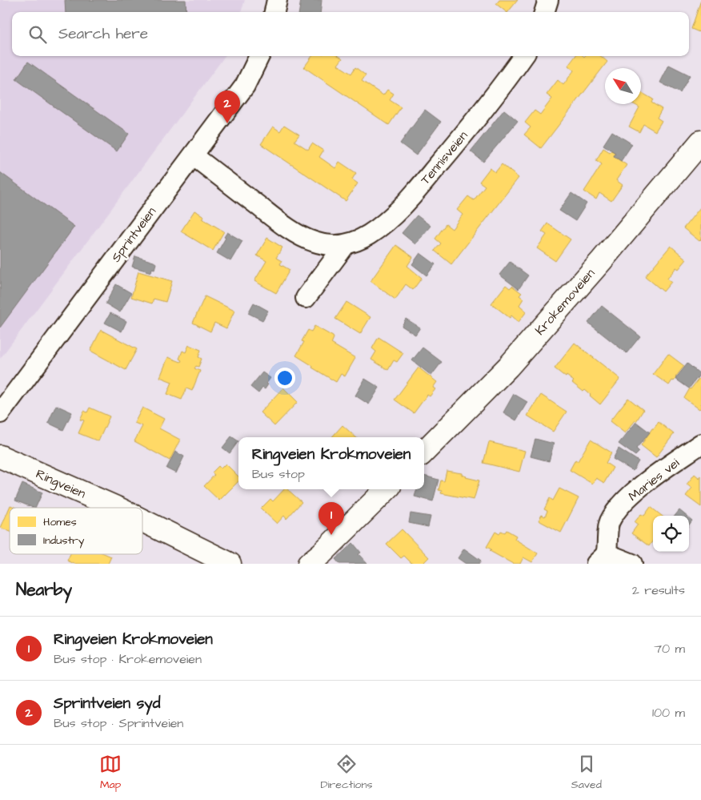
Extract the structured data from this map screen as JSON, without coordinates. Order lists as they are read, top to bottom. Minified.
{"streets":{"main road":["Krokemoveien","Ringveien"],"street":["Tennisveien","Sprintveien","Maries vei"]},"crossings":[["Tennisveien","Sprintveien"]],"legend":["Homes","Industry"],"north":"top left","page":{"search":"Search here","pins":["2","1"],"popup":["Ringveien Krokmoveien","Bus stop"],"heading":["Nearby","2 results"],"list":[{"mark":"1","name":"Ringveien Krokmoveien","note":"Bus stop · Krokemoveien","value":"70 m"},{"mark":"2","name":"Sprintveien syd","note":"Bus stop · Sprintveien","value":"100 m"}],"nav":["Map","Directions","Saved"]}}
